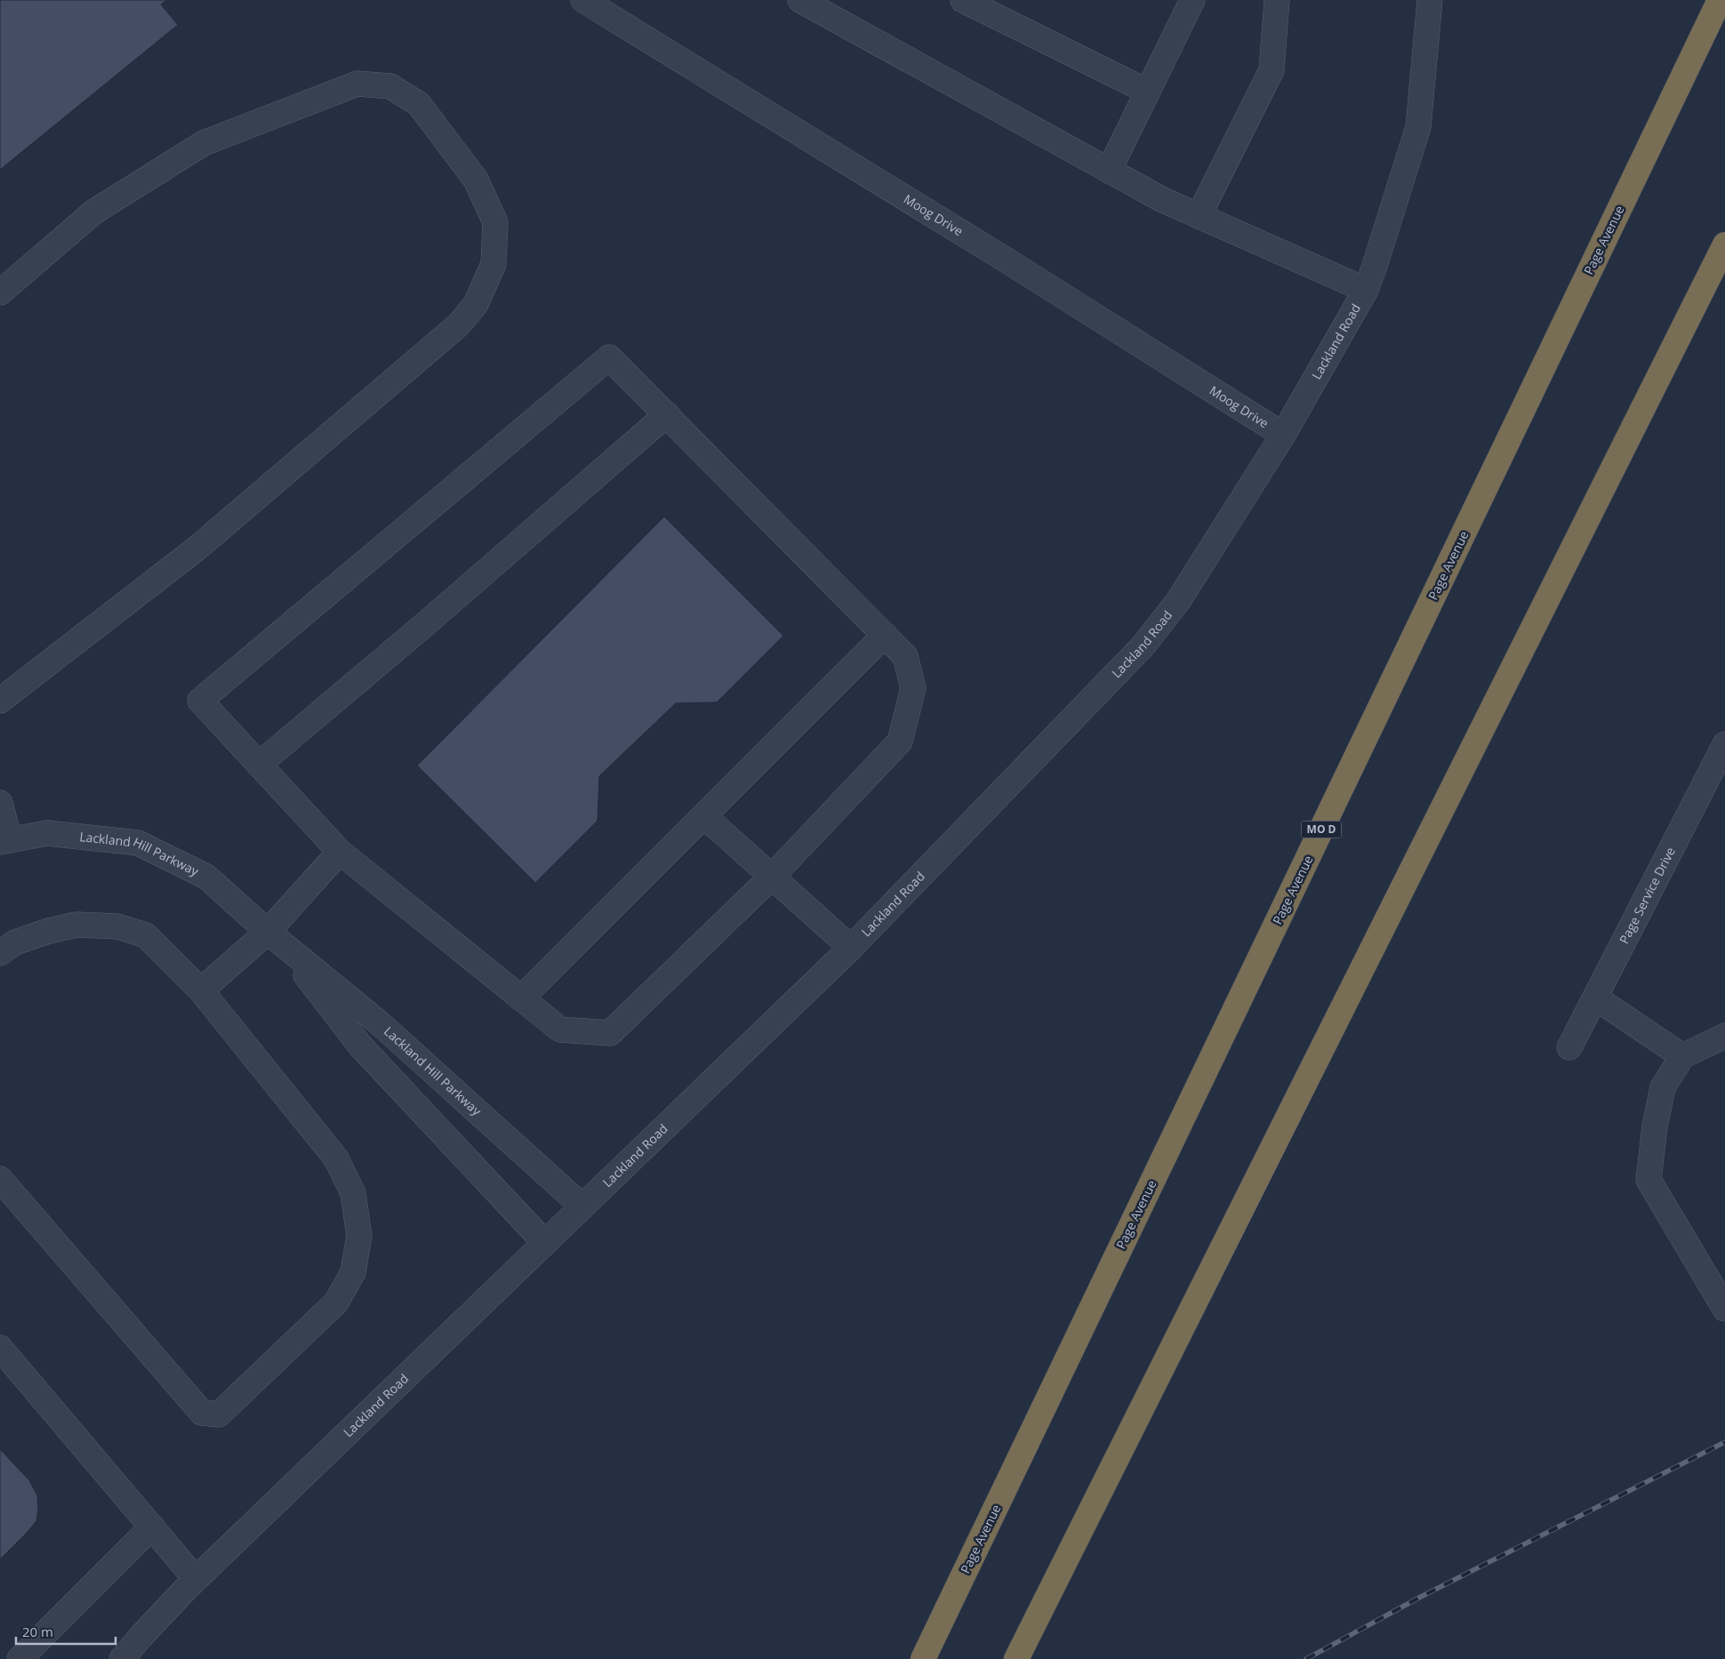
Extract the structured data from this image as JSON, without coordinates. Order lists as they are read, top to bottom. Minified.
{"streets":{"highway":["Page Avenue","MO D"],"street":["Moog Drive","Lackland Road","Lackland Hill Parkway","Page Service Drive"]},"crossings":[["Moog Drive","Lackland Road"],["Lackland Road","Lackland Hill Parkway"]],"scale_bar":"20 m"}
